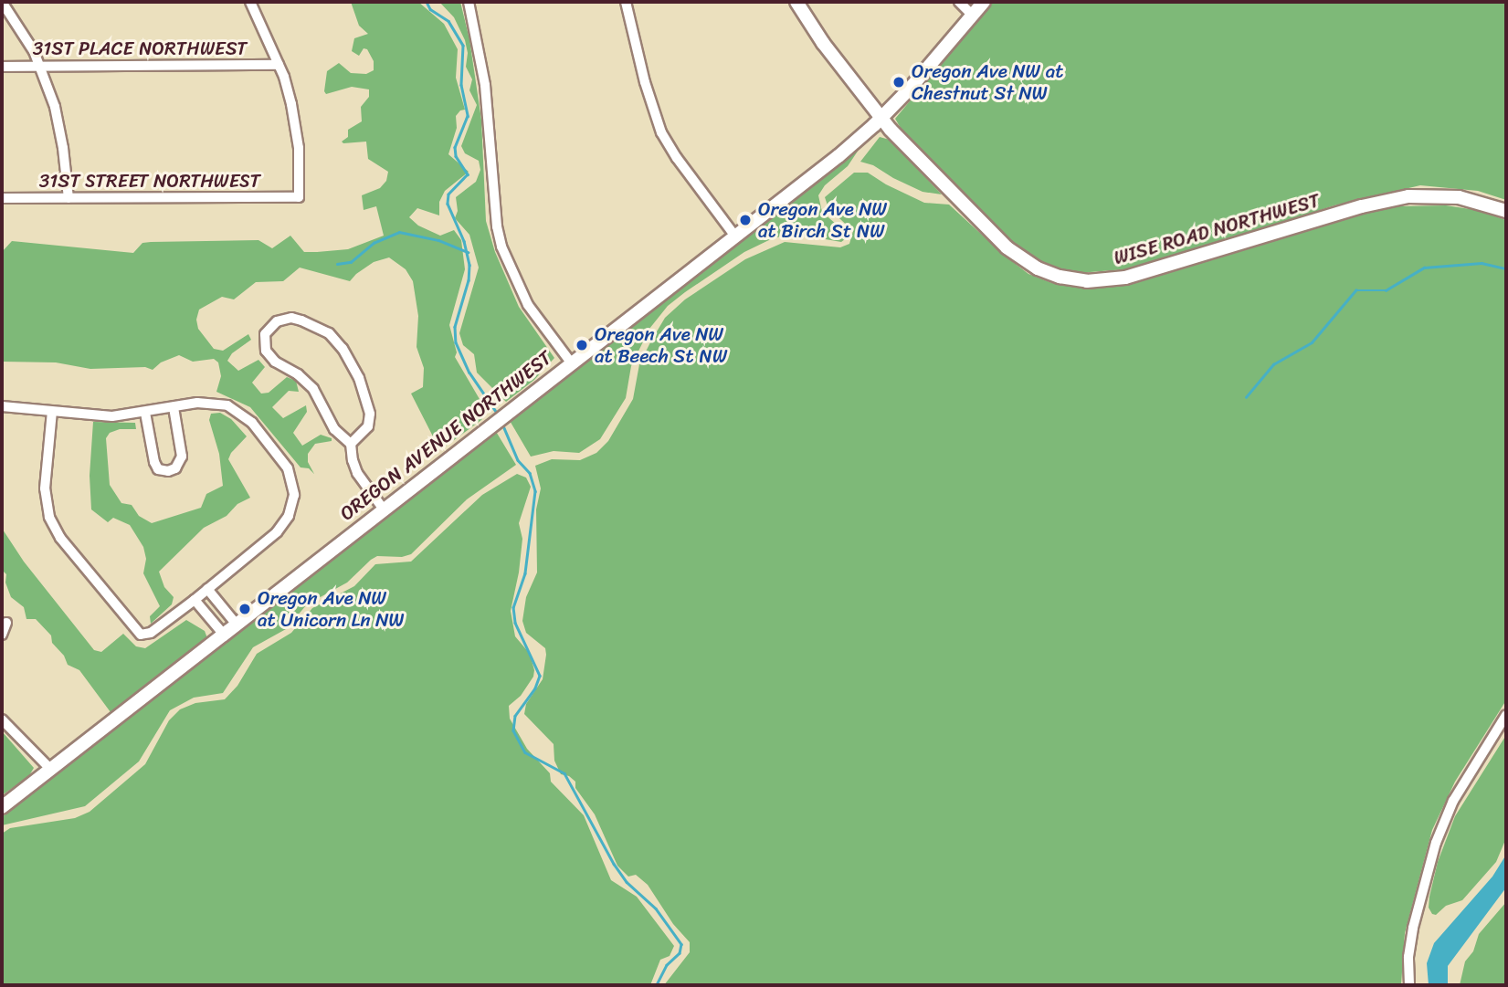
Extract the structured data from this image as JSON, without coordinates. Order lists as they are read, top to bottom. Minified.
{"streets":{"street":["31ST PLACE NORTHWEST","31ST STREET NORTHWEST","WISE ROAD NORTHWEST","OREGON AVENUE NORTHWEST"]},"crossings":[["31ST PLACE NORTHWEST","31ST STREET NORTHWEST"],["WISE ROAD NORTHWEST","OREGON AVENUE NORTHWEST"]],"places":["Oregon Ave NW at Chestnut St NW","Oregon Ave NW at Birch St NW","Oregon Ave NW at Beech St NW","Oregon Ave NW at Unicorn Ln NW"]}
